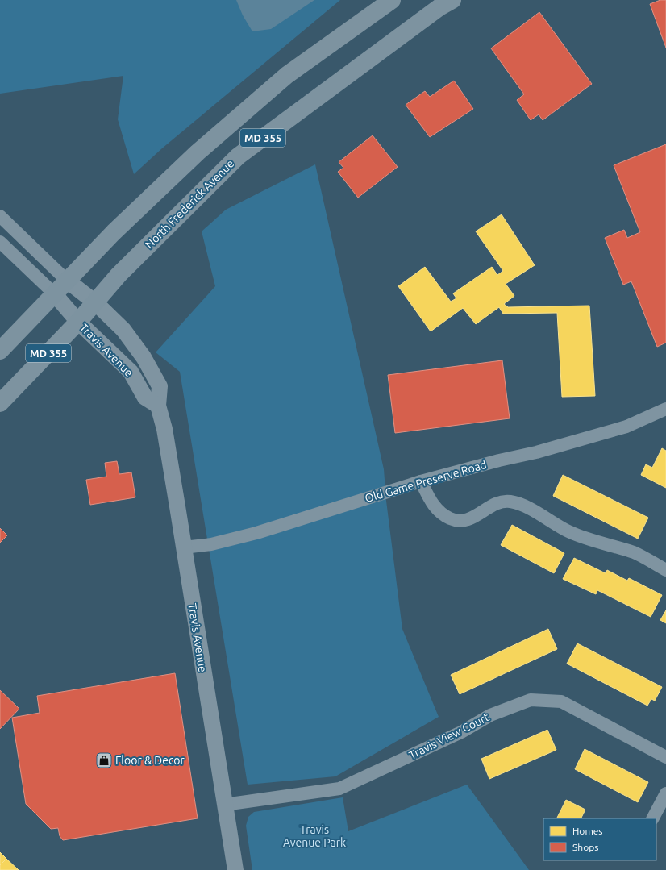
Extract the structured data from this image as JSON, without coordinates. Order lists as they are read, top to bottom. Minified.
{"streets":{"main road":["MD 355","North Frederick Avenue"],"street":["Travis Avenue","Old Game Preserve Road","Travis View Court"]},"crossings":[["MD 355","Travis Avenue"],["North Frederick Avenue","Travis Avenue"],["Travis Avenue","Old Game Preserve Road"],["Travis Avenue","Travis View Court"]],"parks":["Travis Avenue Park"],"places":{"shop":["Floor & Decor"]},"legend":["Homes","Shops"]}
